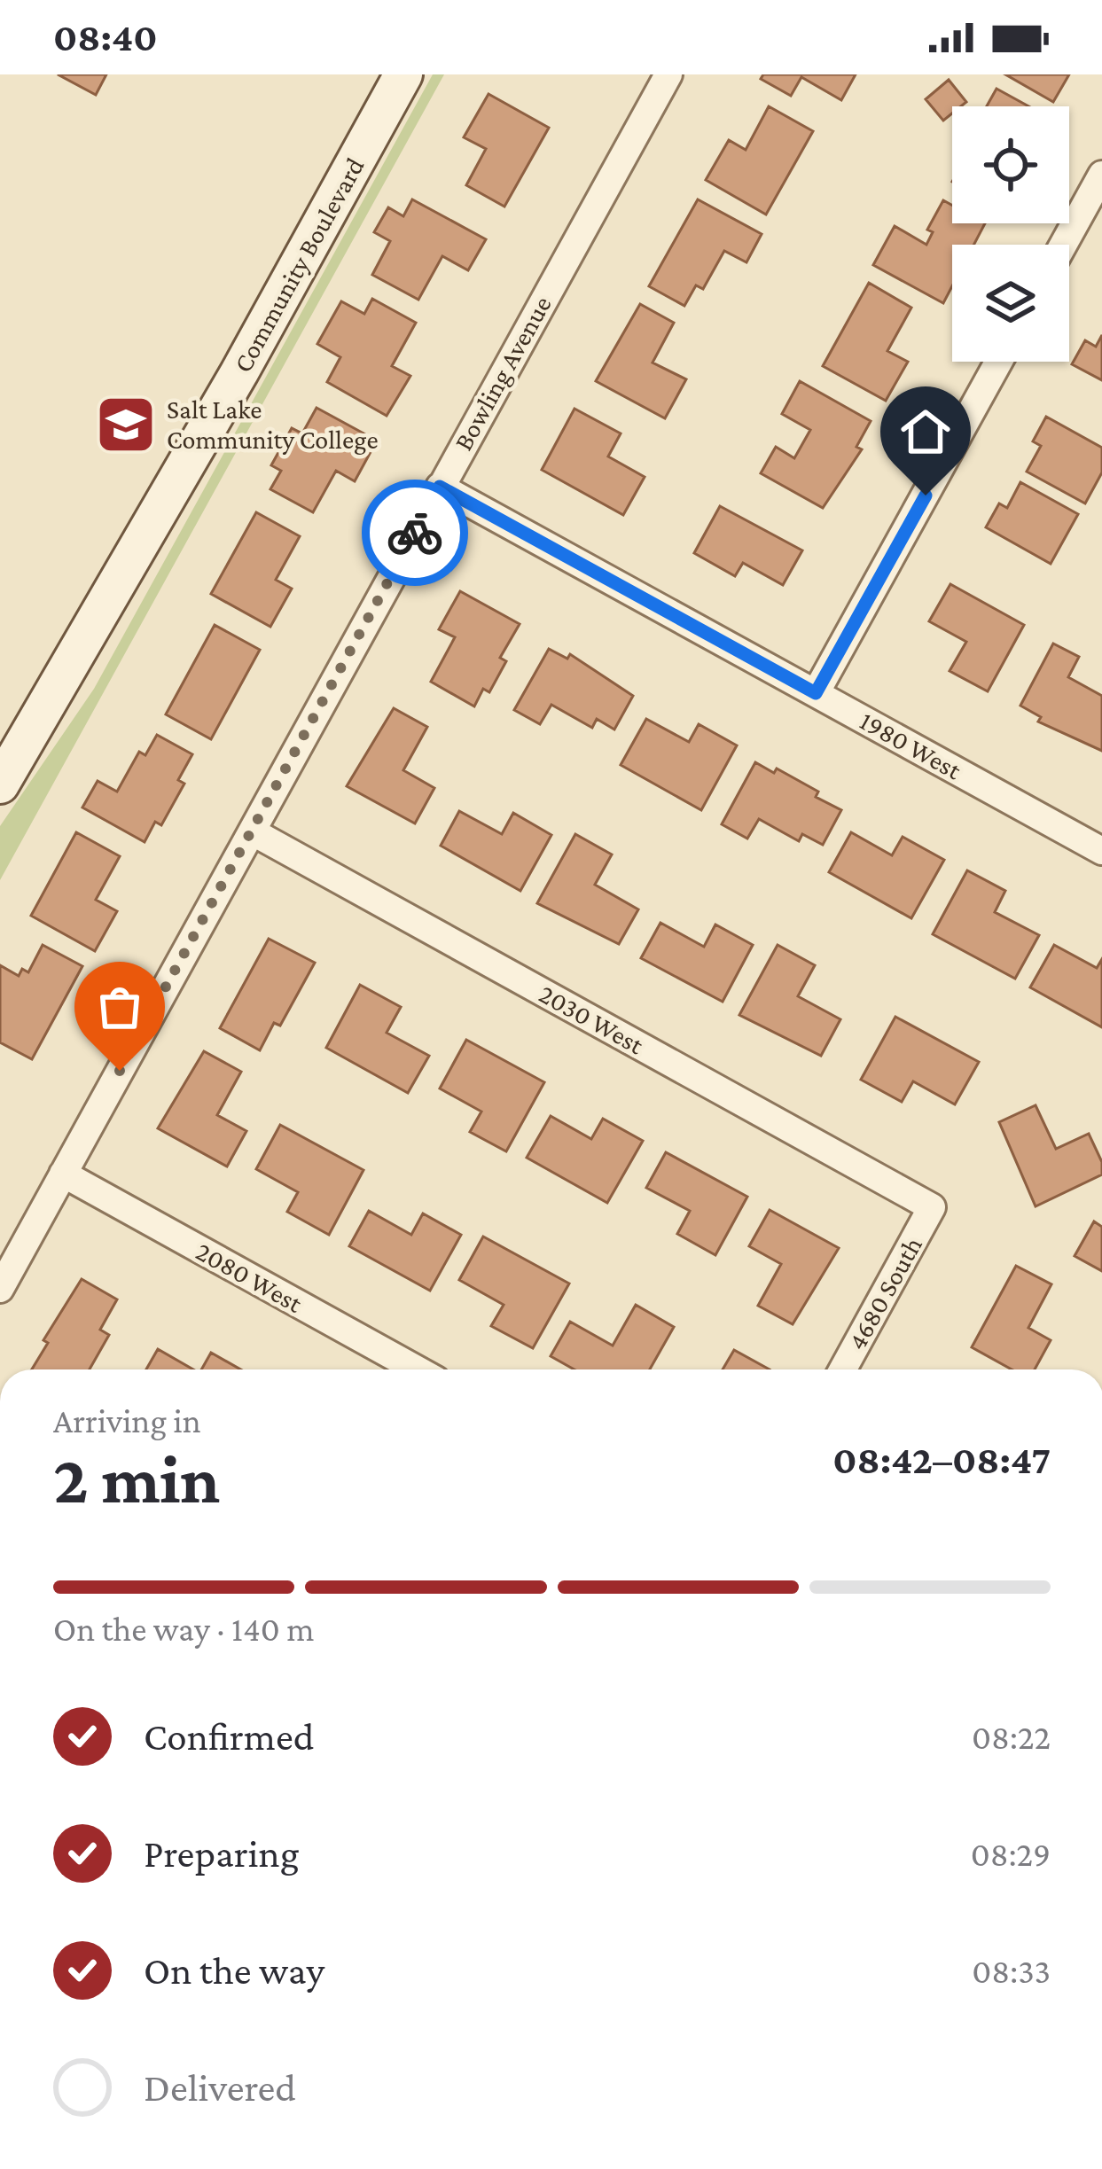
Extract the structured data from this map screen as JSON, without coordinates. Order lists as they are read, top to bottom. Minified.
{"streets":{"street":["Community Boulevard","Bowling Avenue","1980 West","2030 West","2080 West","4680 South"]},"crossings":[["Bowling Avenue","1980 West"],["Bowling Avenue","2030 West"],["Bowling Avenue","2080 West"],["2030 West","4680 South"]],"places":{"school or university":["Salt Lake Community College"]},"page":{"status":"08:40","heading":["2 min","Arriving in","08:42–08:47"],"bar":"On the way · 140 m","list":[["Confirmed","08:22"],["Preparing","08:29"],["On the way","08:33"],"Delivered"]}}
